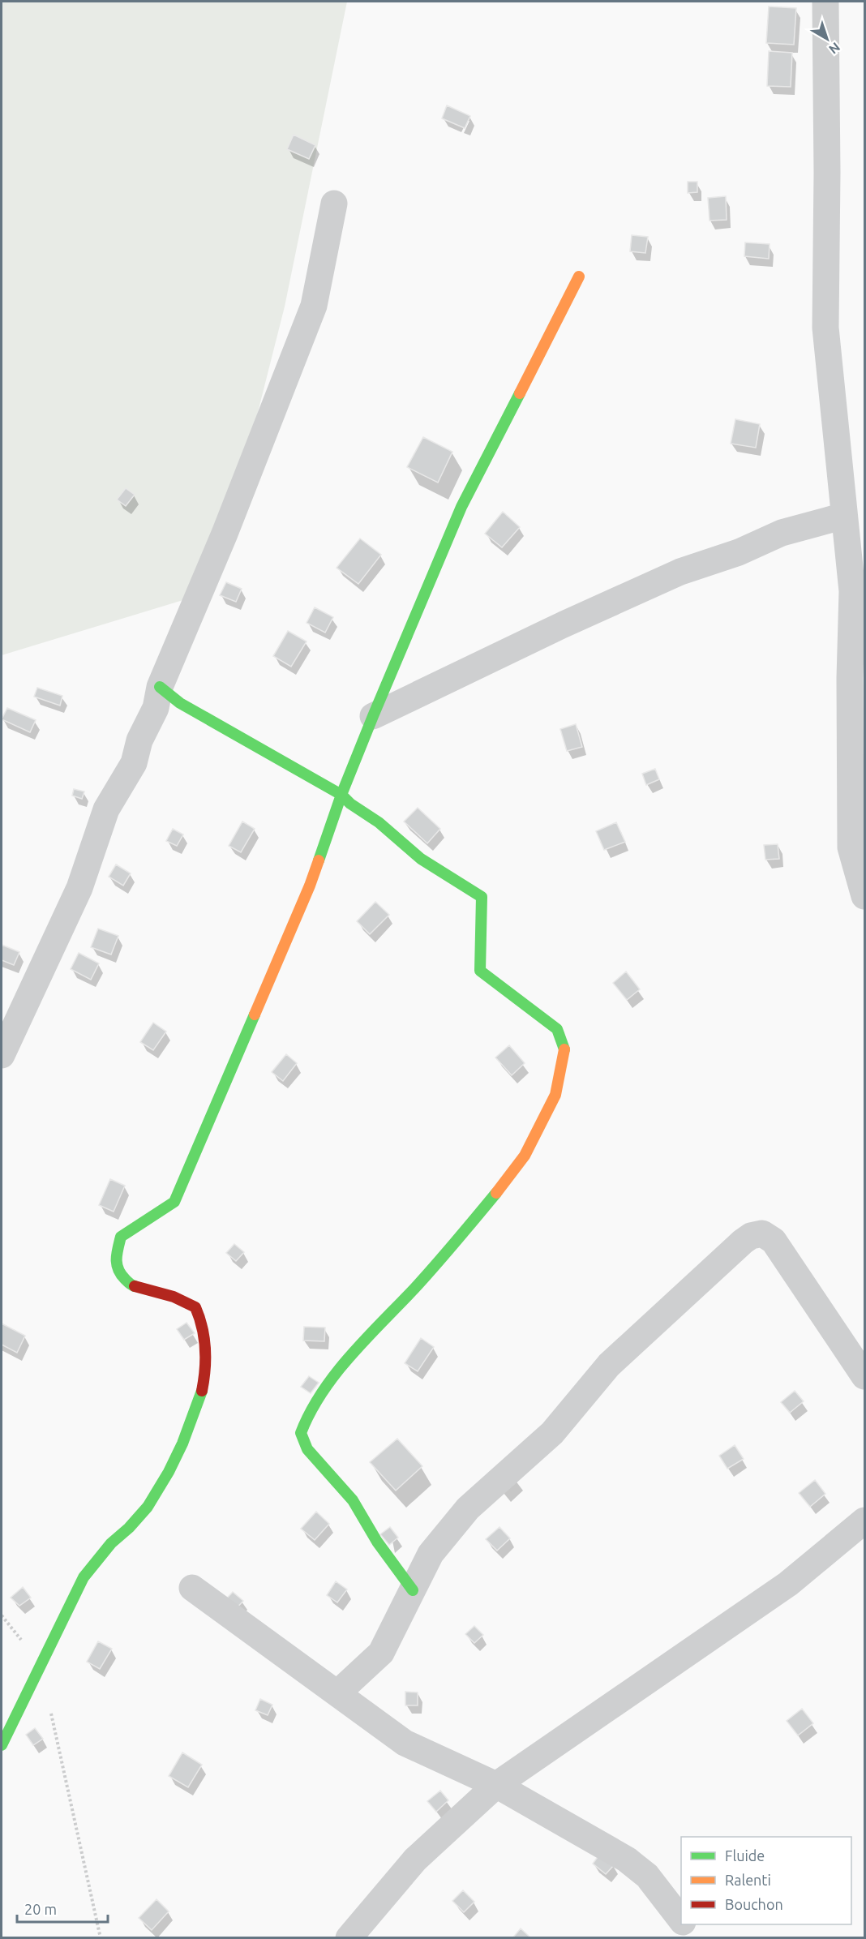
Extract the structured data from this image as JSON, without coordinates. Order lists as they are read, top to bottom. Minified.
{"legend":["Fluide","Ralenti","Bouchon"],"scale_bar":"20 m","north":"bottom right"}
